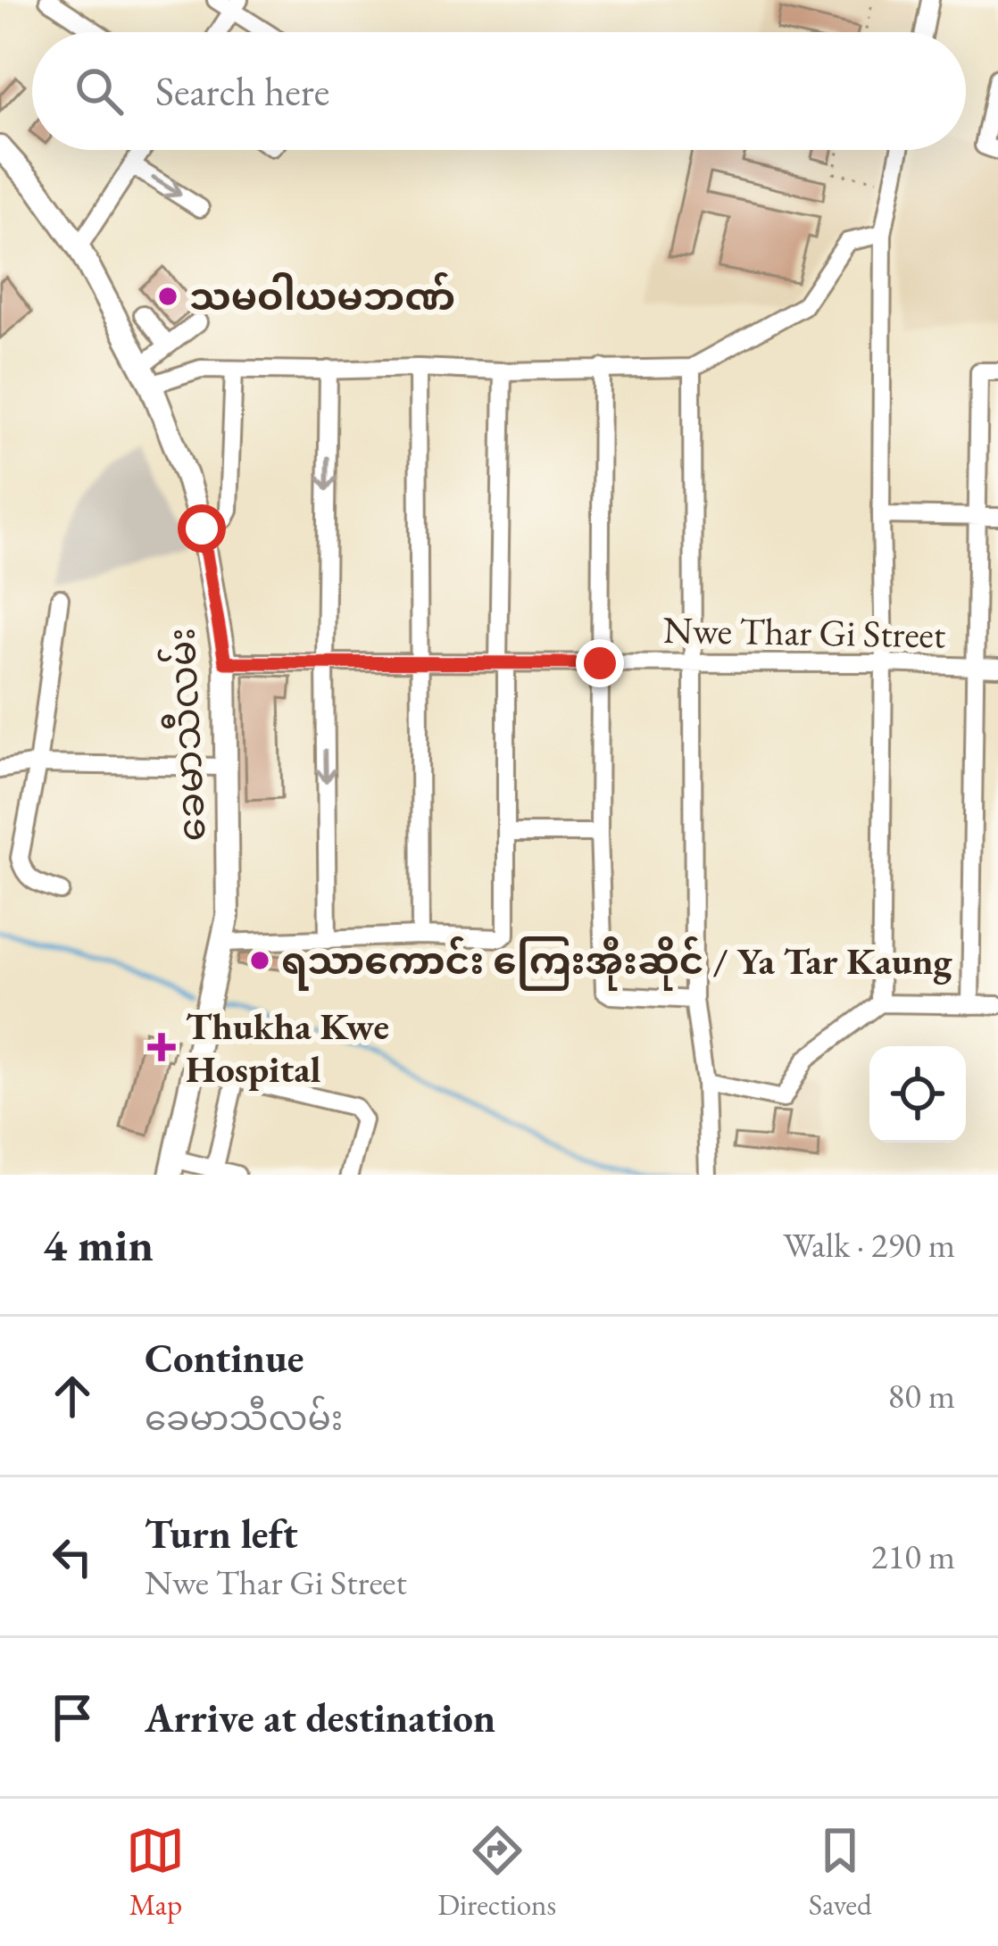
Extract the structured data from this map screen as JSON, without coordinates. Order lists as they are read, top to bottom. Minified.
{"streets":{"main road":["ခေမာသီလမ်း"],"street":["Nwe Thar Gi Street"]},"crossings":[["Nwe Thar Gi Street","ခေမာသီလမ်း"]],"places":{"other":["သမဝါယမဘဏ်","ရသာကောင်း ကြေးအိုးဆိုင် / Ya Tar Kaung"],"health":["Thukha Kwe Hospital"]},"page":{"search":"Search here","heading":["4 min","Walk · 290 m"],"list":[["Continue","ခေမာသီလမ်း","80 m"],["Turn left","Nwe Thar Gi Street","210 m"],"Arrive at destination"],"nav":["Map","Directions","Saved"]}}
